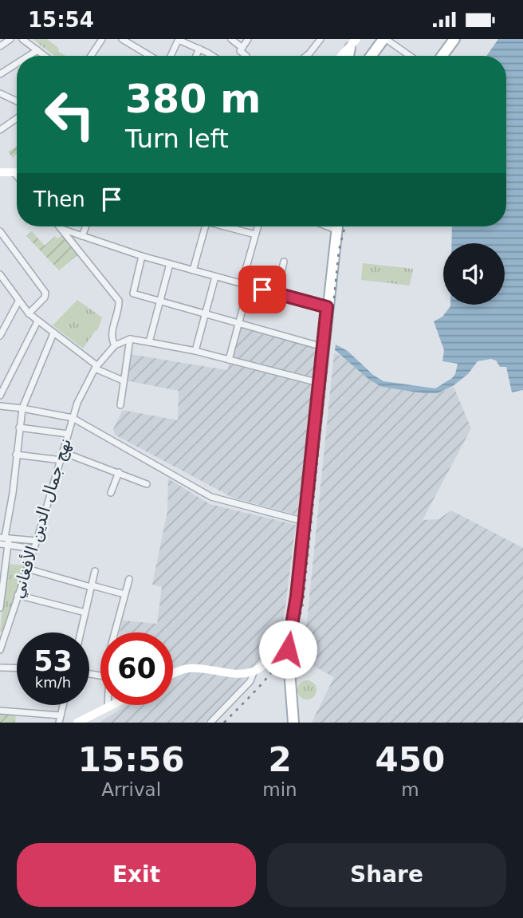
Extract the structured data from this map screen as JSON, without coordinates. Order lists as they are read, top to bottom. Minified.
{"streets":{"street":["نهج جمال الدين الأفغاني"]},"page":{"status":"15:54","turn":["380 m","Turn left"],"then":"Then","speed":"53 km/h","limit":"60","eta":["15:56","Arrival","2","min","450","m"],"buttons":["Exit","Share"]}}
